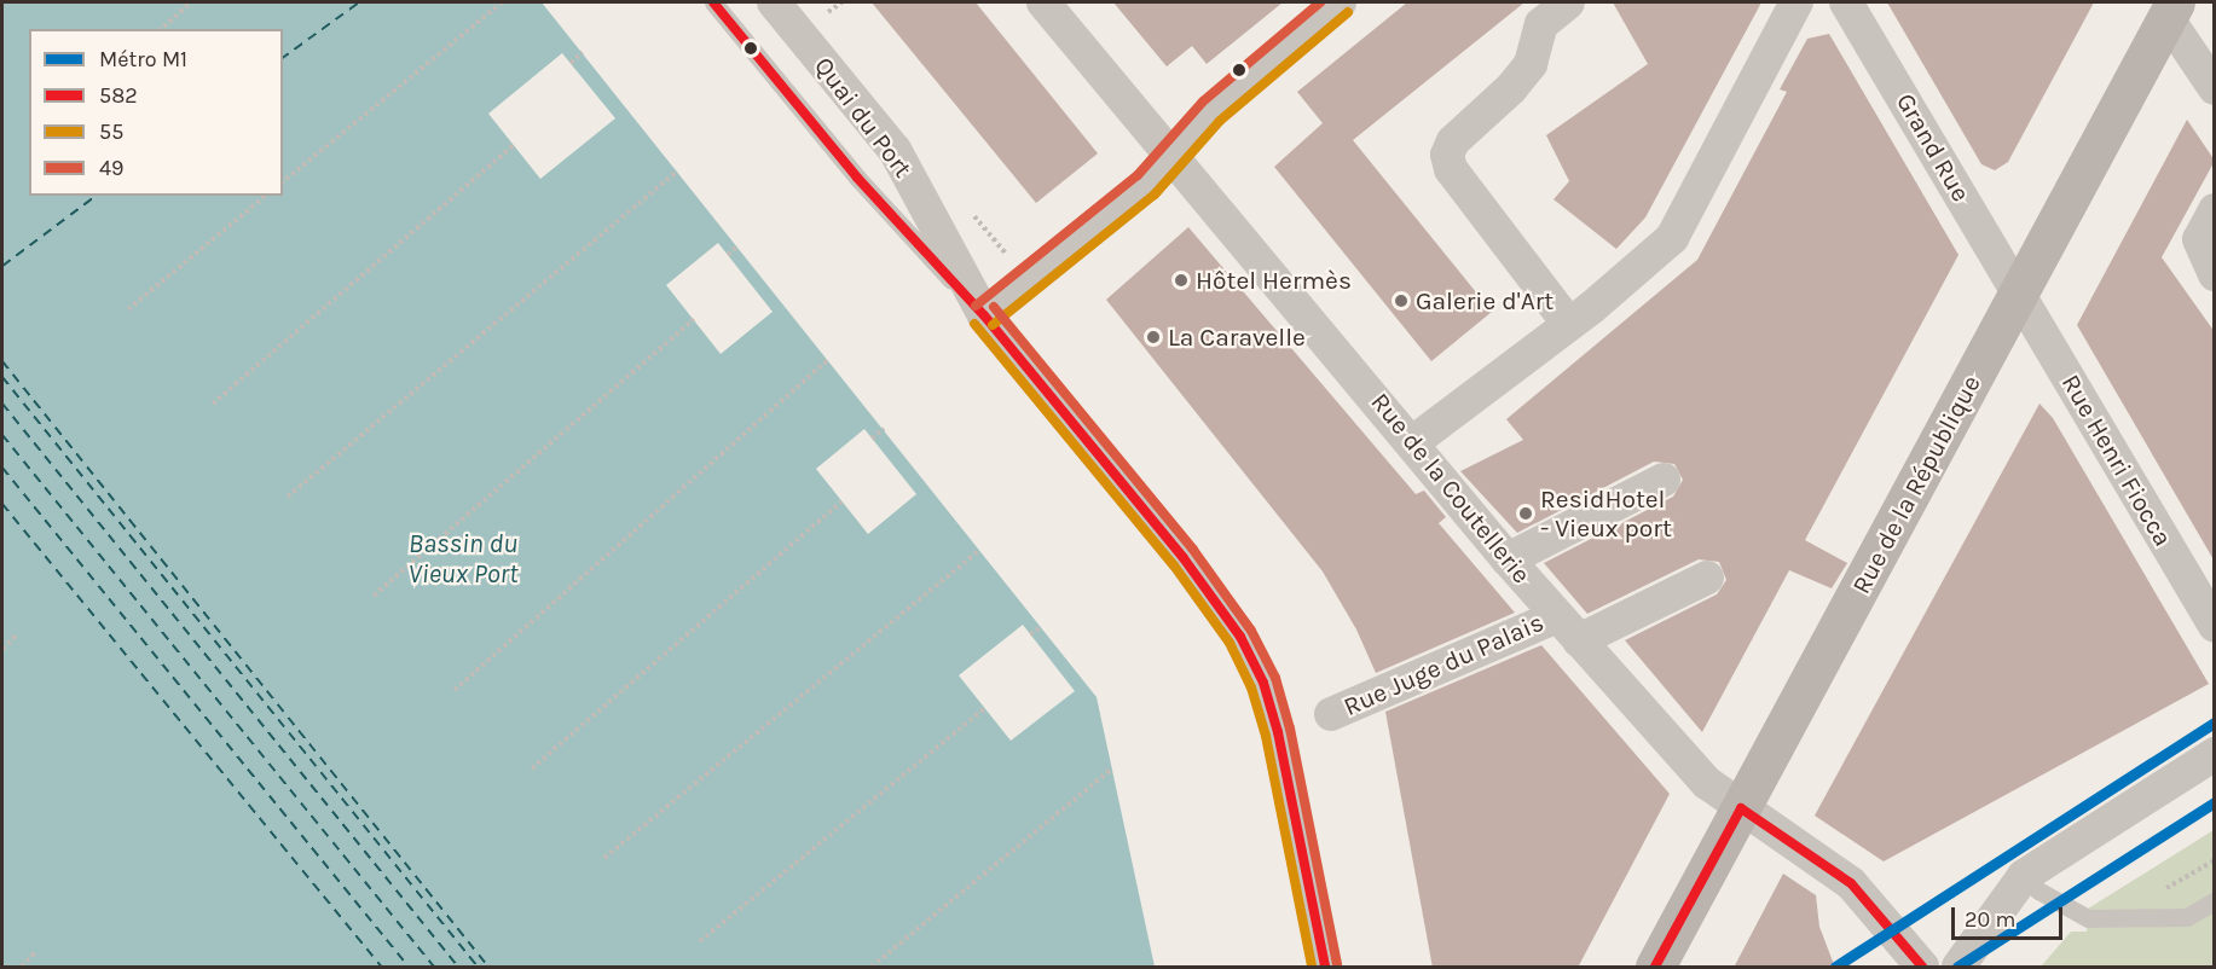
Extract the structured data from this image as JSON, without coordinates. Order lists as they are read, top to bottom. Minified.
{"streets":{"main road":["Rue de la République"],"street":["Quai du Port","Grand Rue","Rue Henri Fiocca","Rue de la Coutellerie","Rue Juge du Palais"]},"crossings":[["Grand Rue","Rue Henri Fiocca"],["Grand Rue","Rue de la République"],["Rue Henri Fiocca","Rue de la République"],["Rue de la République","Rue de la Coutellerie"],["Rue de la Coutellerie","Rue Juge du Palais"]],"water":["Bassin du Vieux Port"],"places":["Hôtel Hermès","Galerie d'Art","La Caravelle","ResidHotel - Vieux port"],"lines":["transit line 582","transit line 49","transit line 55","metro line M1"],"legend":["Métro M1","582","55","49"],"scale_bar":"20 m"}
